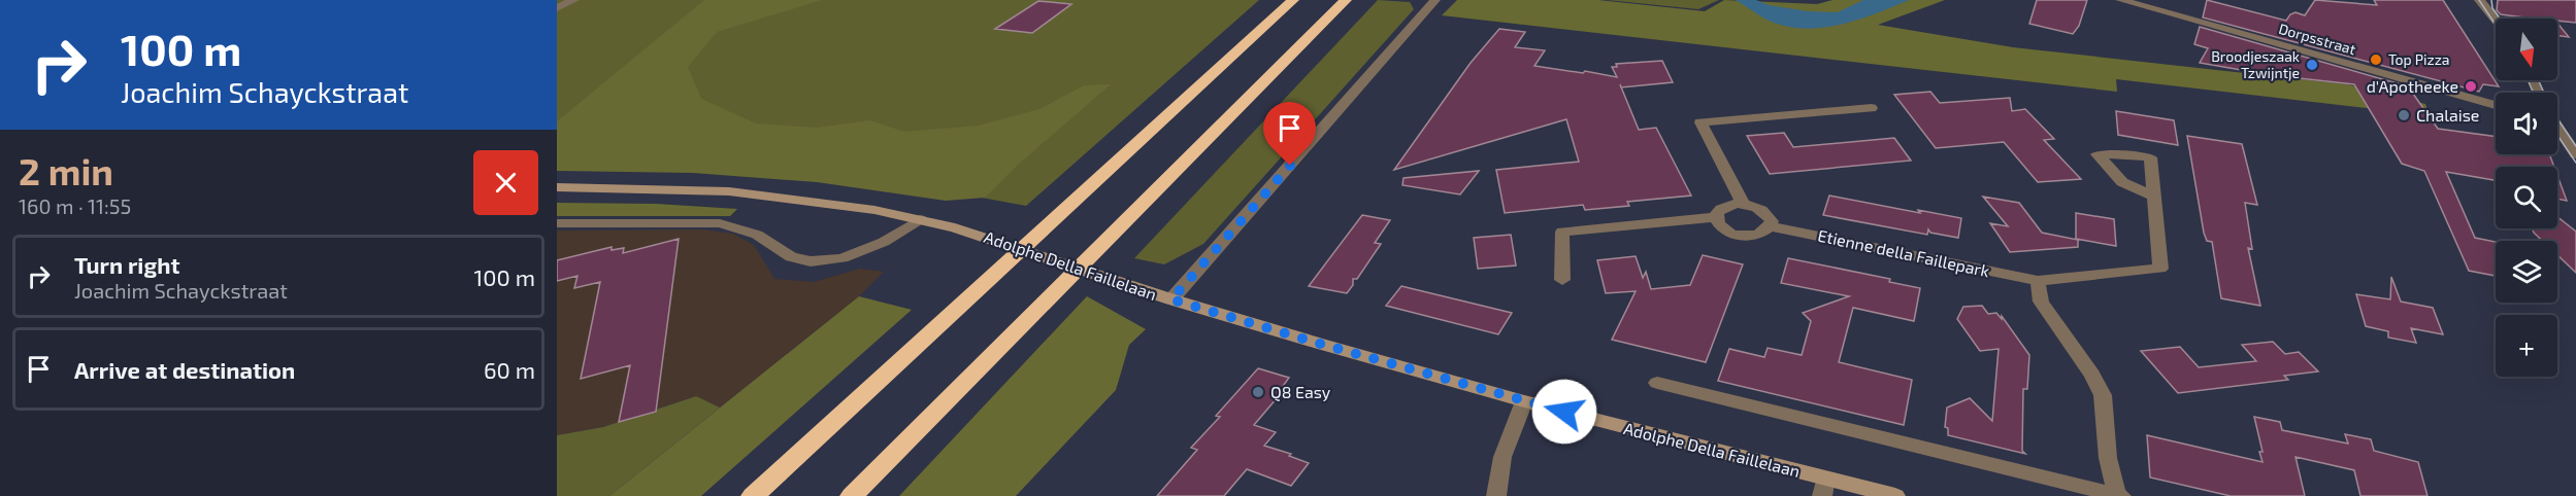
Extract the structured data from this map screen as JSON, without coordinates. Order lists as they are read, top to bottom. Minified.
{"streets":{"main road":["Adolphe Della Faillelaan"],"street":["Dorpsstraat","Etienne della Faillepark"]},"places":["Top Pizza","Broodjeszaak Tzwijntje","d'Apotheeke","Chalaise","Q8 Easy"],"north":"bottom","page":{"turn":["100 m","Joachim Schayckstraat"],"map_buttons":"+","heading":["2 min","160 m · 11:55"],"list":[{"name":"Turn right","note":"Joachim Schayckstraat","value":"100 m"},{"name":"Arrive at destination","value":"60 m"}]}}
